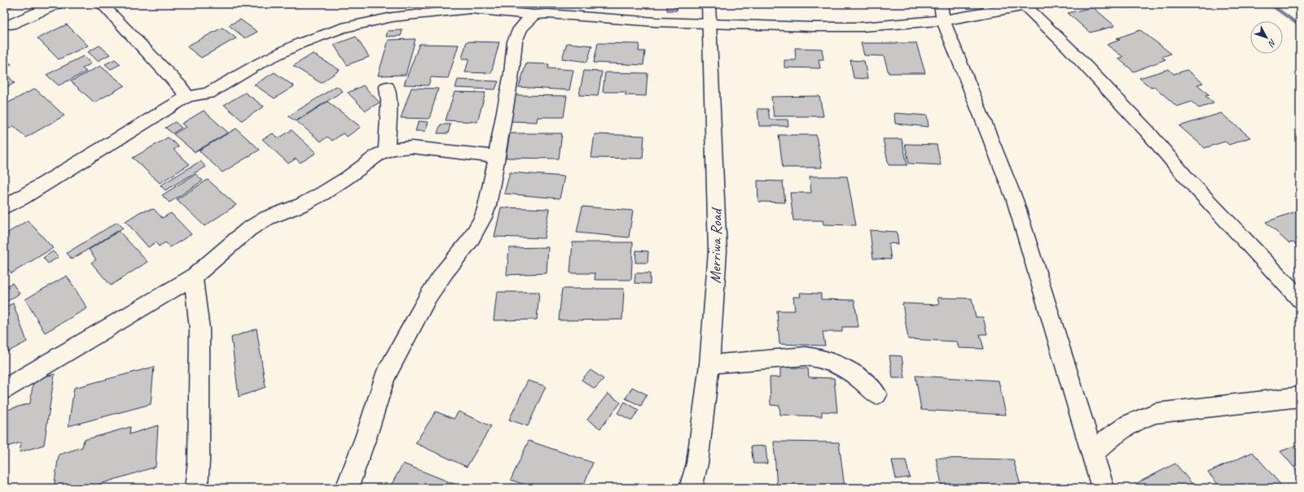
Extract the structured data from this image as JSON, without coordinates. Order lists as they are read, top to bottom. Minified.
{"streets":{"street":["Merriwa Road"]},"north":"bottom right"}
